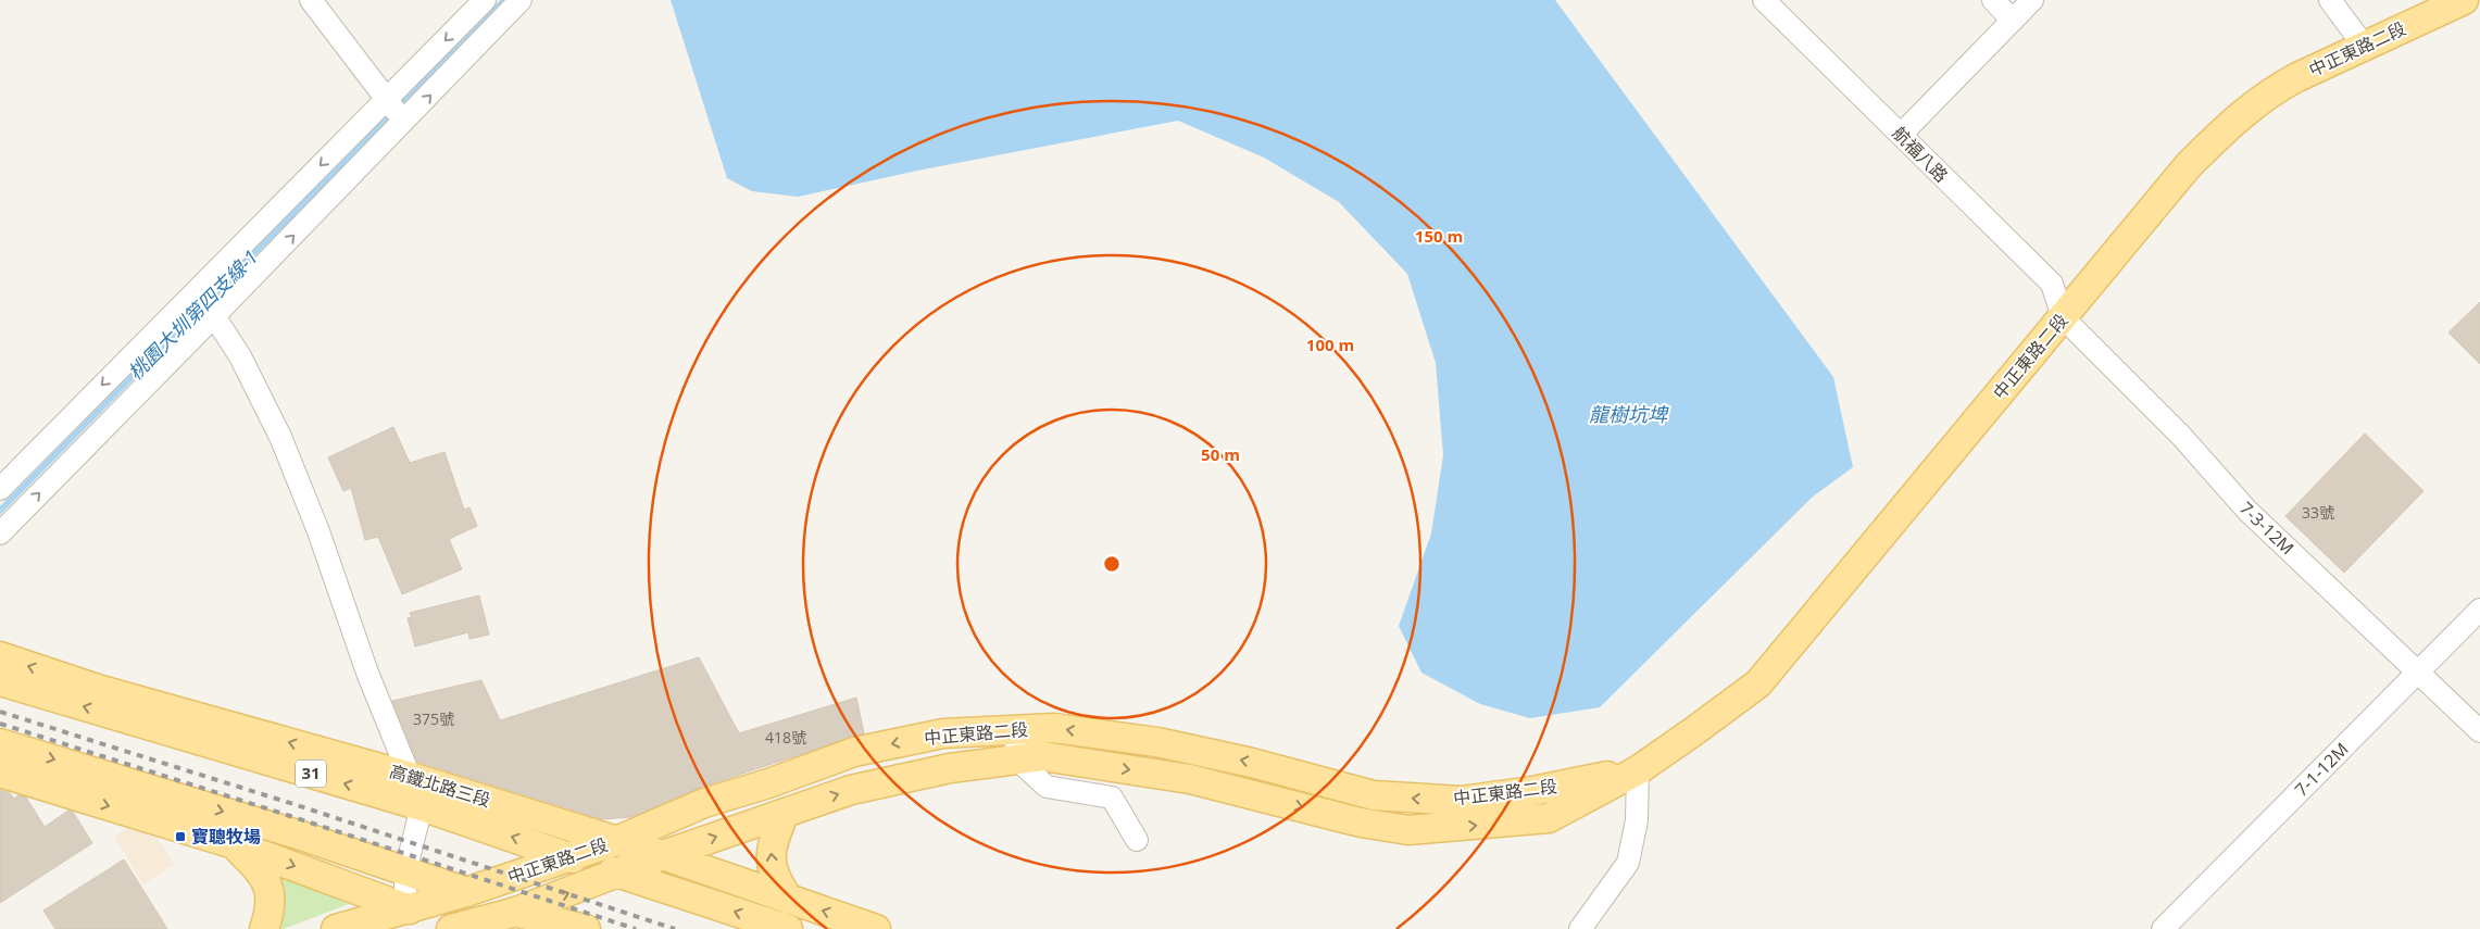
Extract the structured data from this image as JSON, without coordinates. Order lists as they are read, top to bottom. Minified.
{"streets":{"main road":["中正東路二段","31","高鐵北路三段"],"street":["航福八路","7-3-12M","7-1-12M"]},"crossings":[["中正東路二段","航福八路"],["中正東路二段","7-3-12M"],["中正東路二段","高鐵北路三段"],["航福八路","7-3-12M"],["7-3-12M","7-1-12M"]],"water":["桃園大圳第四支線-1","龍樹坑埤"],"places":{"transit":["寶聰牧場"]},"house_numbers":["33號","375號","418號"],"rings":["150 m","100 m","50 m"]}
